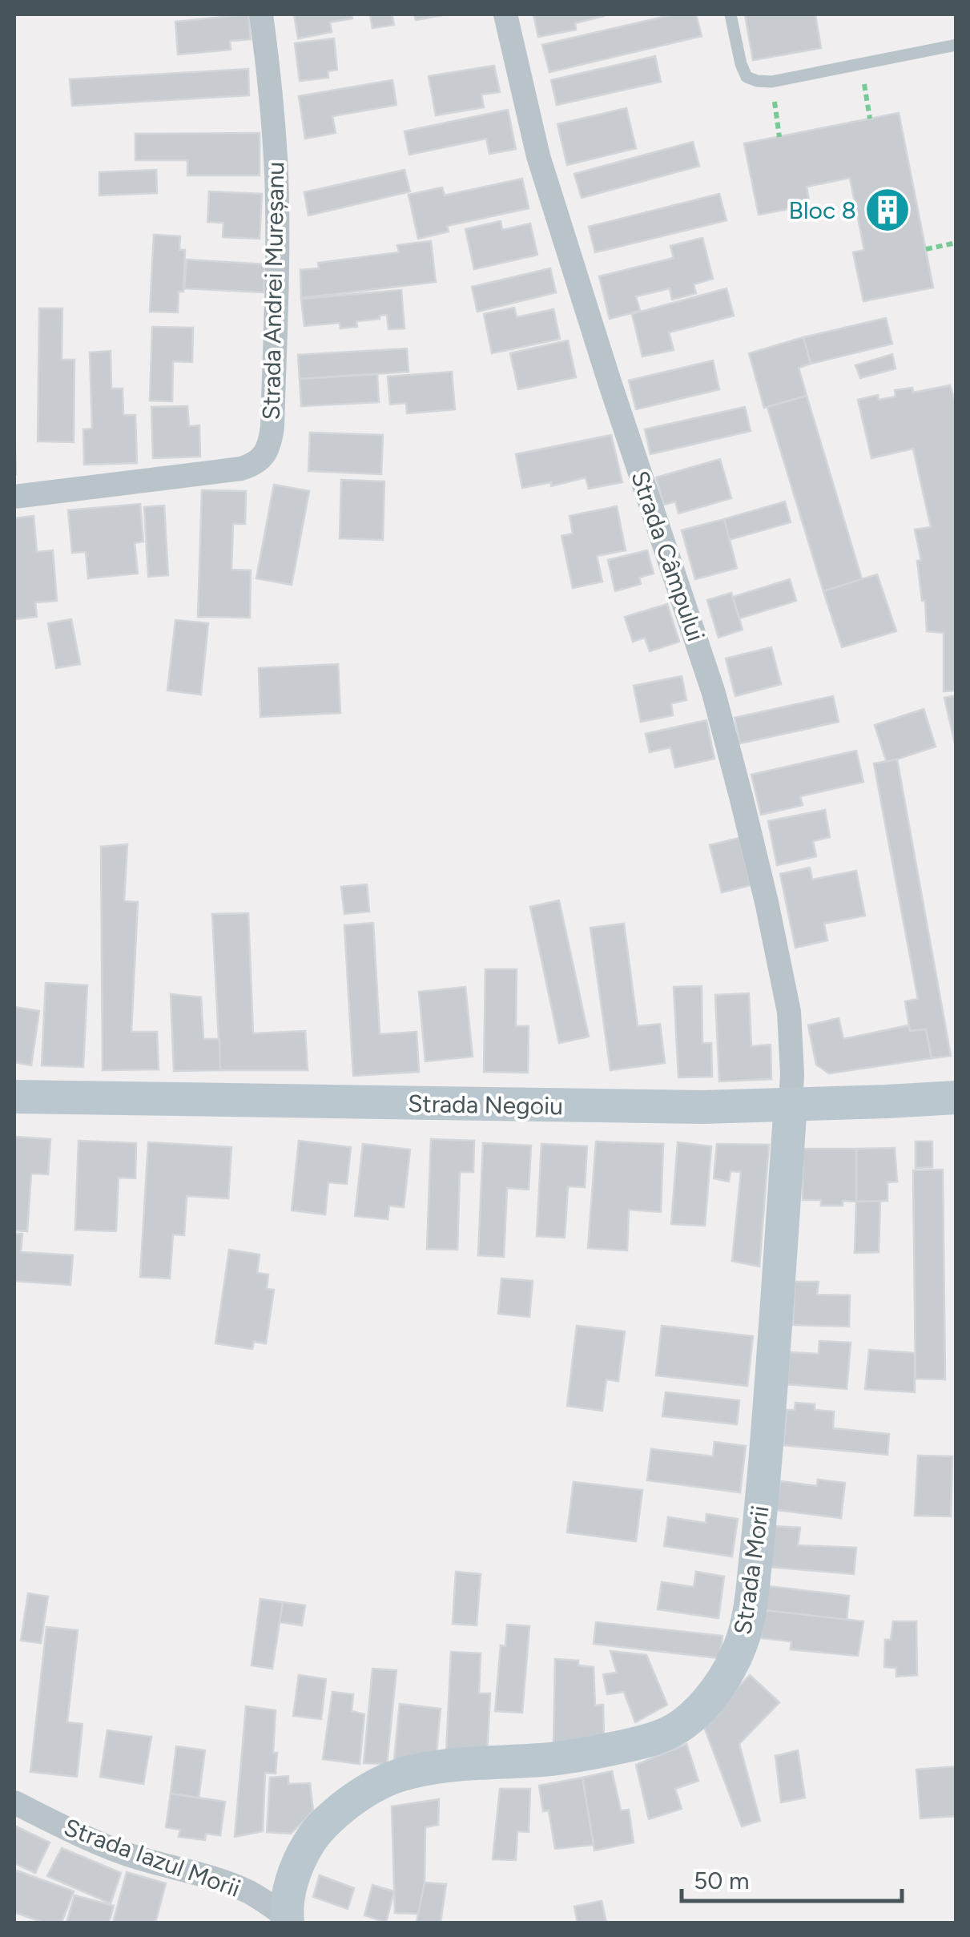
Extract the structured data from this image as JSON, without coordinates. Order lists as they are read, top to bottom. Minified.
{"streets":{"street":["Strada Andrei Mureșanu","Strada Câmpului","Strada Negoiu","Strada Morii","Strada Iazul Morii"]},"crossings":[["Strada Câmpului","Strada Negoiu"],["Strada Câmpului","Strada Morii"],["Strada Negoiu","Strada Morii"],["Strada Morii","Strada Iazul Morii"]],"places":{"building":["Bloc 8"]},"scale_bar":"50 m"}
